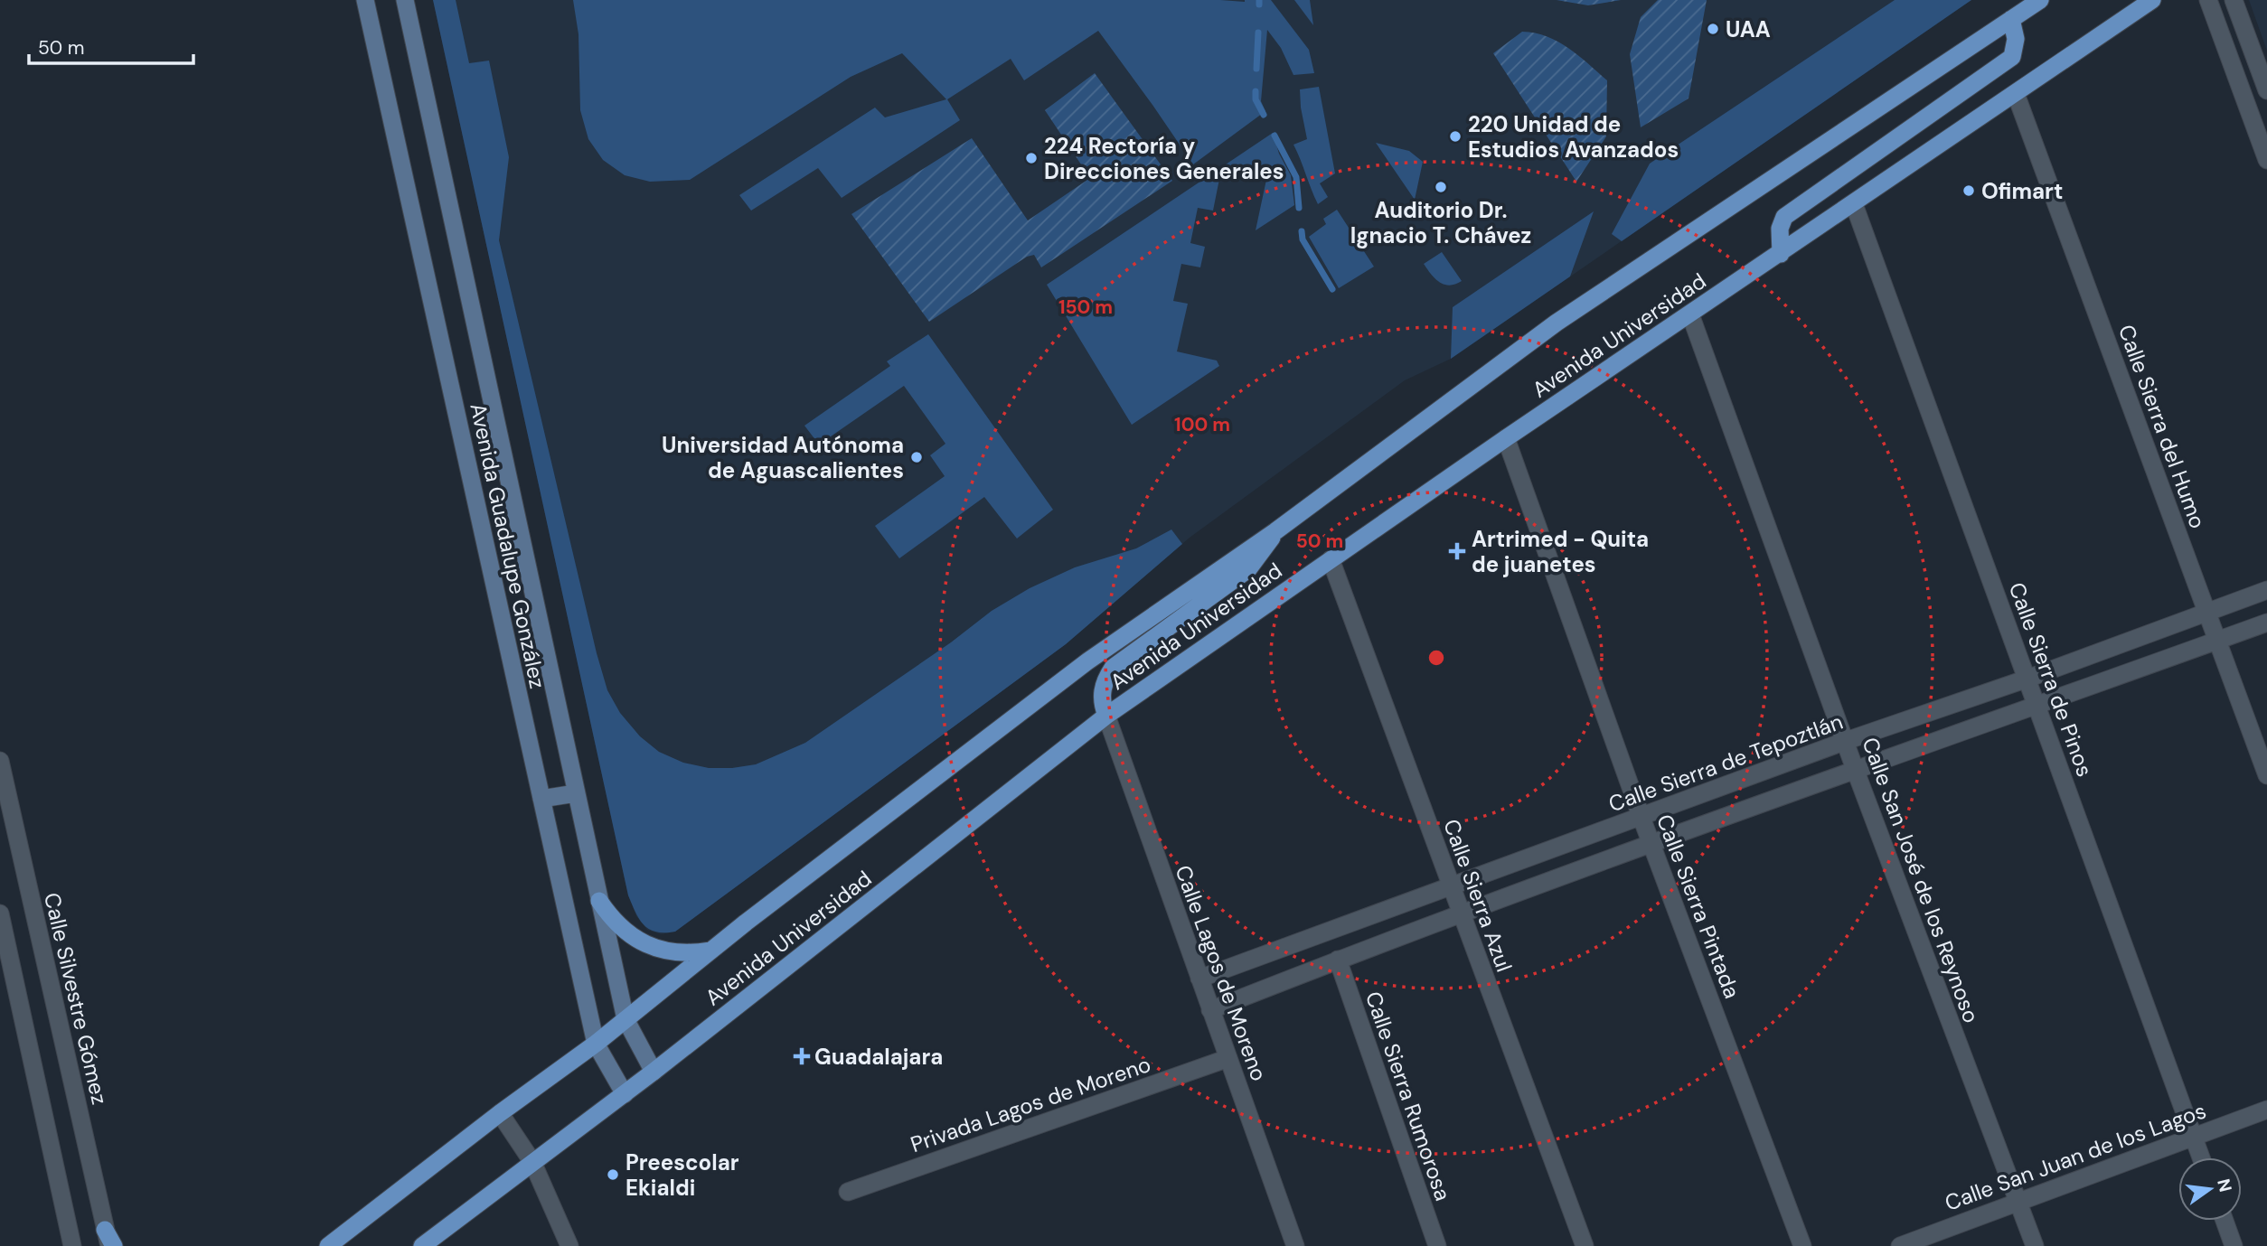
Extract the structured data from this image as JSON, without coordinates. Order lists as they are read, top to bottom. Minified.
{"streets":{"main road":["Avenida Universidad","Avenida Guadalupe González"],"street":["Calle Sierra del Humo","Calle Sierra de Pinos","Calle Sierra de Tepoztlán","Calle San José de los Reynoso","Calle Sierra Azul","Calle Sierra Pintada","Calle Lagos de Moreno","Calle Silvestre Gómez","Calle Sierra Rumorosa","Privada Lagos de Moreno","Calle San Juan de los Lagos"]},"crossings":[["Avenida Universidad","Calle Sierra del Humo"],["Avenida Universidad","Avenida Guadalupe González"],["Avenida Universidad","Calle Sierra de Pinos"],["Avenida Universidad","Calle San José de los Reynoso"],["Avenida Universidad","Calle Sierra Azul"],["Avenida Universidad","Calle Sierra Pintada"],["Avenida Universidad","Calle Lagos de Moreno"],["Calle Sierra del Humo","Calle Sierra de Tepoztlán"],["Calle Sierra de Pinos","Calle Sierra de Tepoztlán"],["Calle Sierra de Pinos","Calle San Juan de los Lagos"],["Calle Sierra de Tepoztlán","Calle San José de los Reynoso"],["Calle Sierra de Tepoztlán","Calle Sierra Azul"],["Calle Sierra de Tepoztlán","Calle Sierra Pintada"],["Calle Sierra de Tepoztlán","Calle Lagos de Moreno"],["Calle San José de los Reynoso","Calle San Juan de los Lagos"],["Calle Lagos de Moreno","Privada Lagos de Moreno"]],"places":{"other":["UAA","220 Unidad de Estudios Avanzados","224 Rectoría y Direcciones Generales","Auditorio Dr. Ignacio T. Chávez","Ofimart","Universidad Autónoma de Aguascalientes","Preescolar Ekialdi"],"health":["Artrimed - Quita de juanetes","Guadalajara"]},"scale_bar":"50 m","north":"right","rings":["150 m","100 m","50 m"]}
